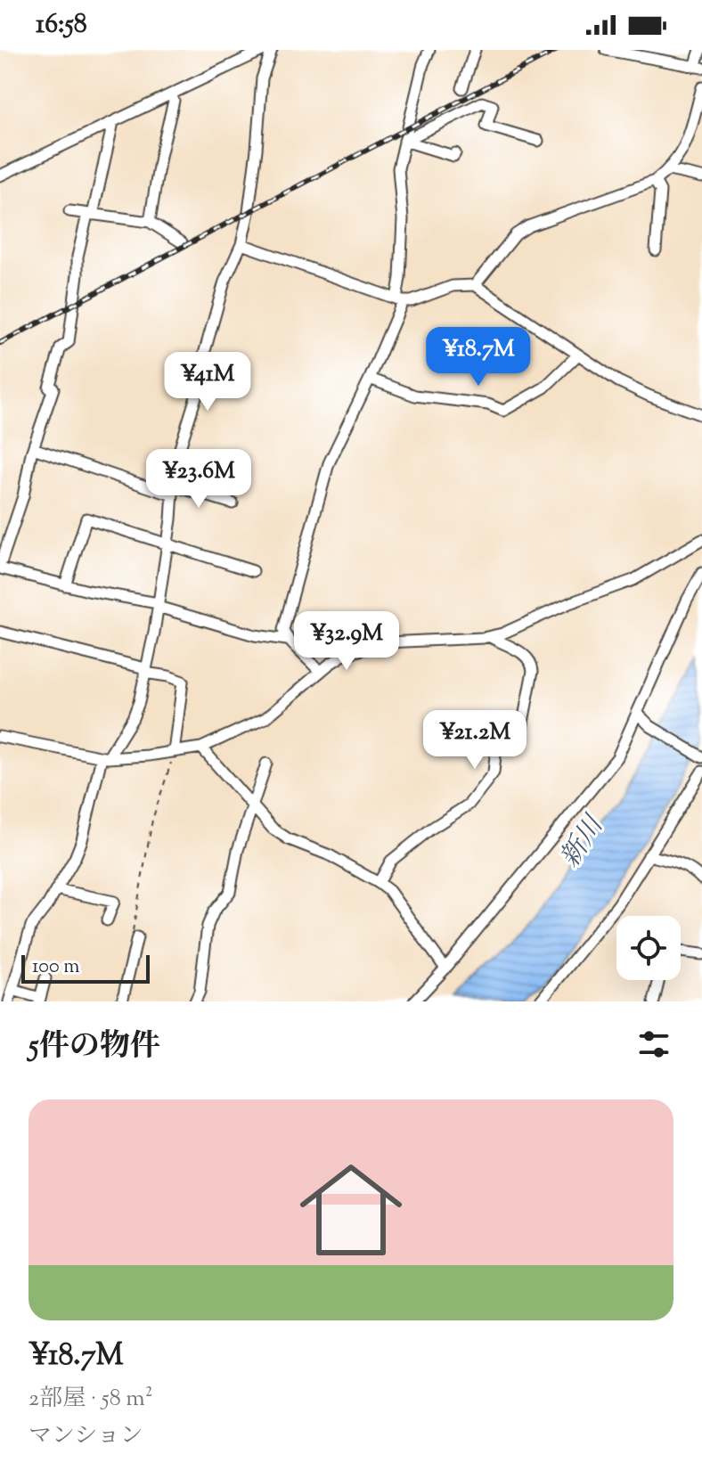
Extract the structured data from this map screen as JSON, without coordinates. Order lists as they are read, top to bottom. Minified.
{"water":["新川"],"scale_bar":"100 m","page":{"status":"16:58","price":["¥18.7M","¥41M","¥23.6M","¥32.9M","¥21.2M"],"scale":"100 m","heading":"5件の物件","list":[{"name":"¥18.7M","note":"2部屋 · 58 m² · マンション"}]}}
